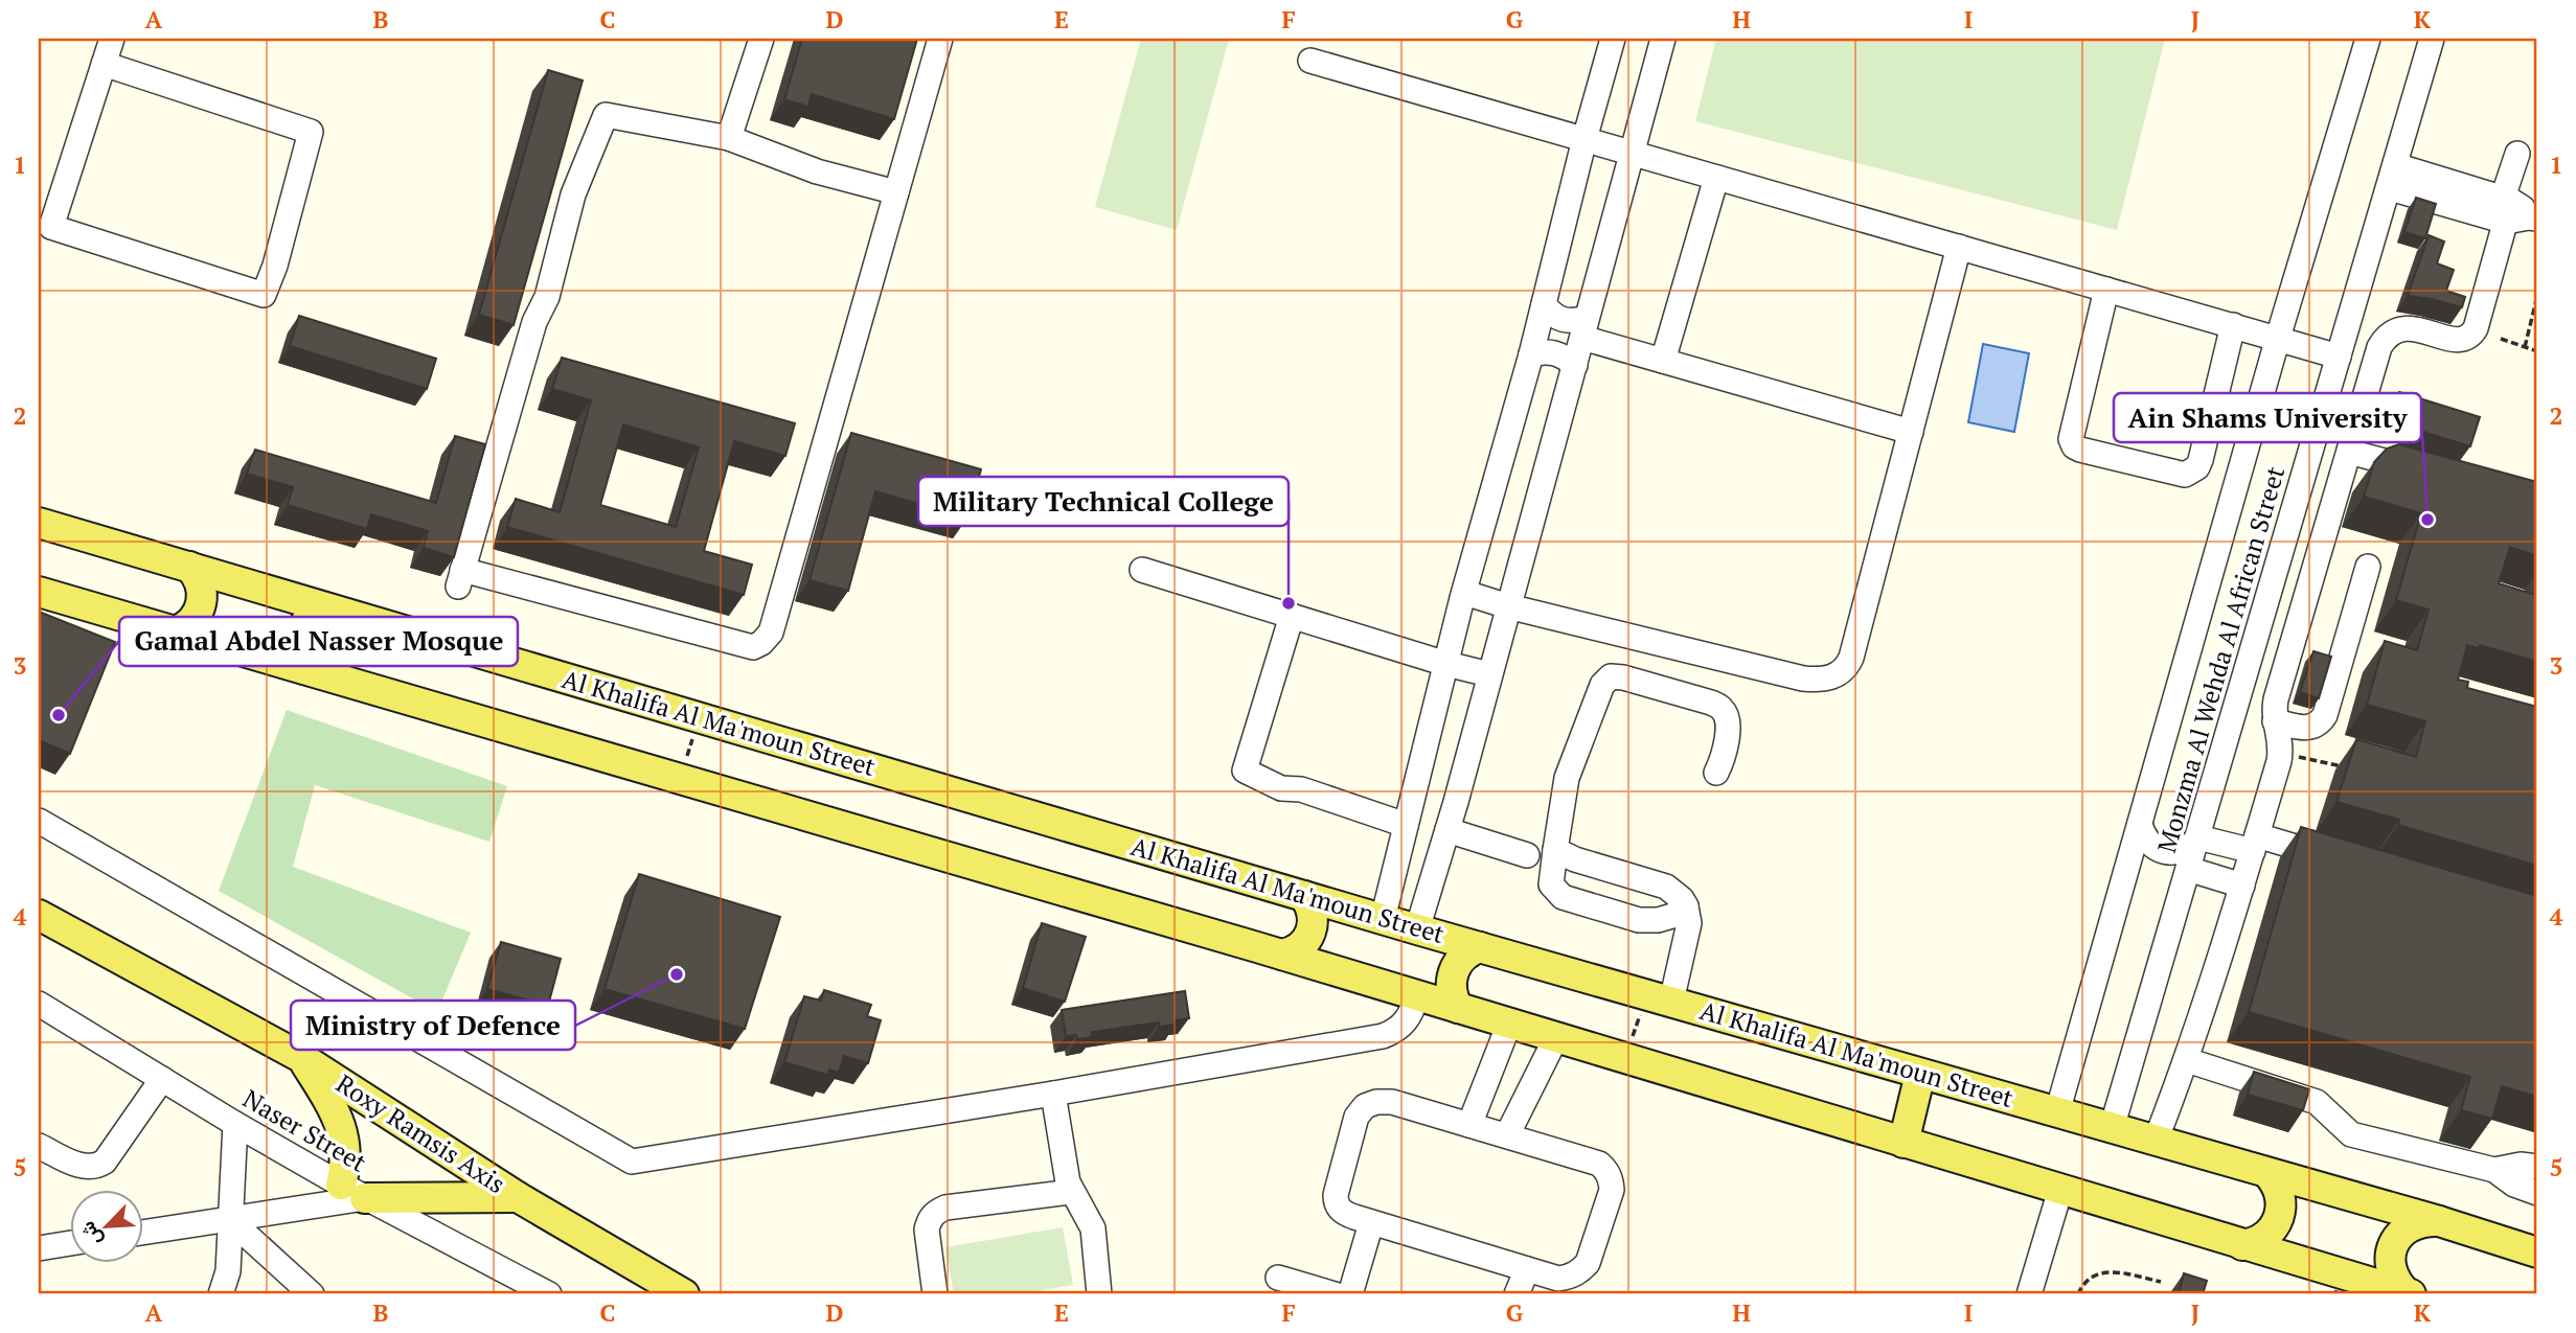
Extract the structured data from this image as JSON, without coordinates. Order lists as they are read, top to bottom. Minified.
{"streets":{"main road":["Al Khalifa Al Ma'moun Street","Roxy Ramsis Axis"],"street":["Monzma Al Wehda Al African Street","Naser Street"]},"crossings":[["Monzma Al Wehda Al African Street","Al Khalifa Al Ma'moun Street"]],"places":["Ain Shams University","Military Technical College","Gamal Abdel Nasser Mosque","Ministry of Defence"],"north":"bottom left","grid":{"columns":["A","B","C","D","E","F","G","H","I","J","K"],"rows":["1","2","3","4","5"]}}
